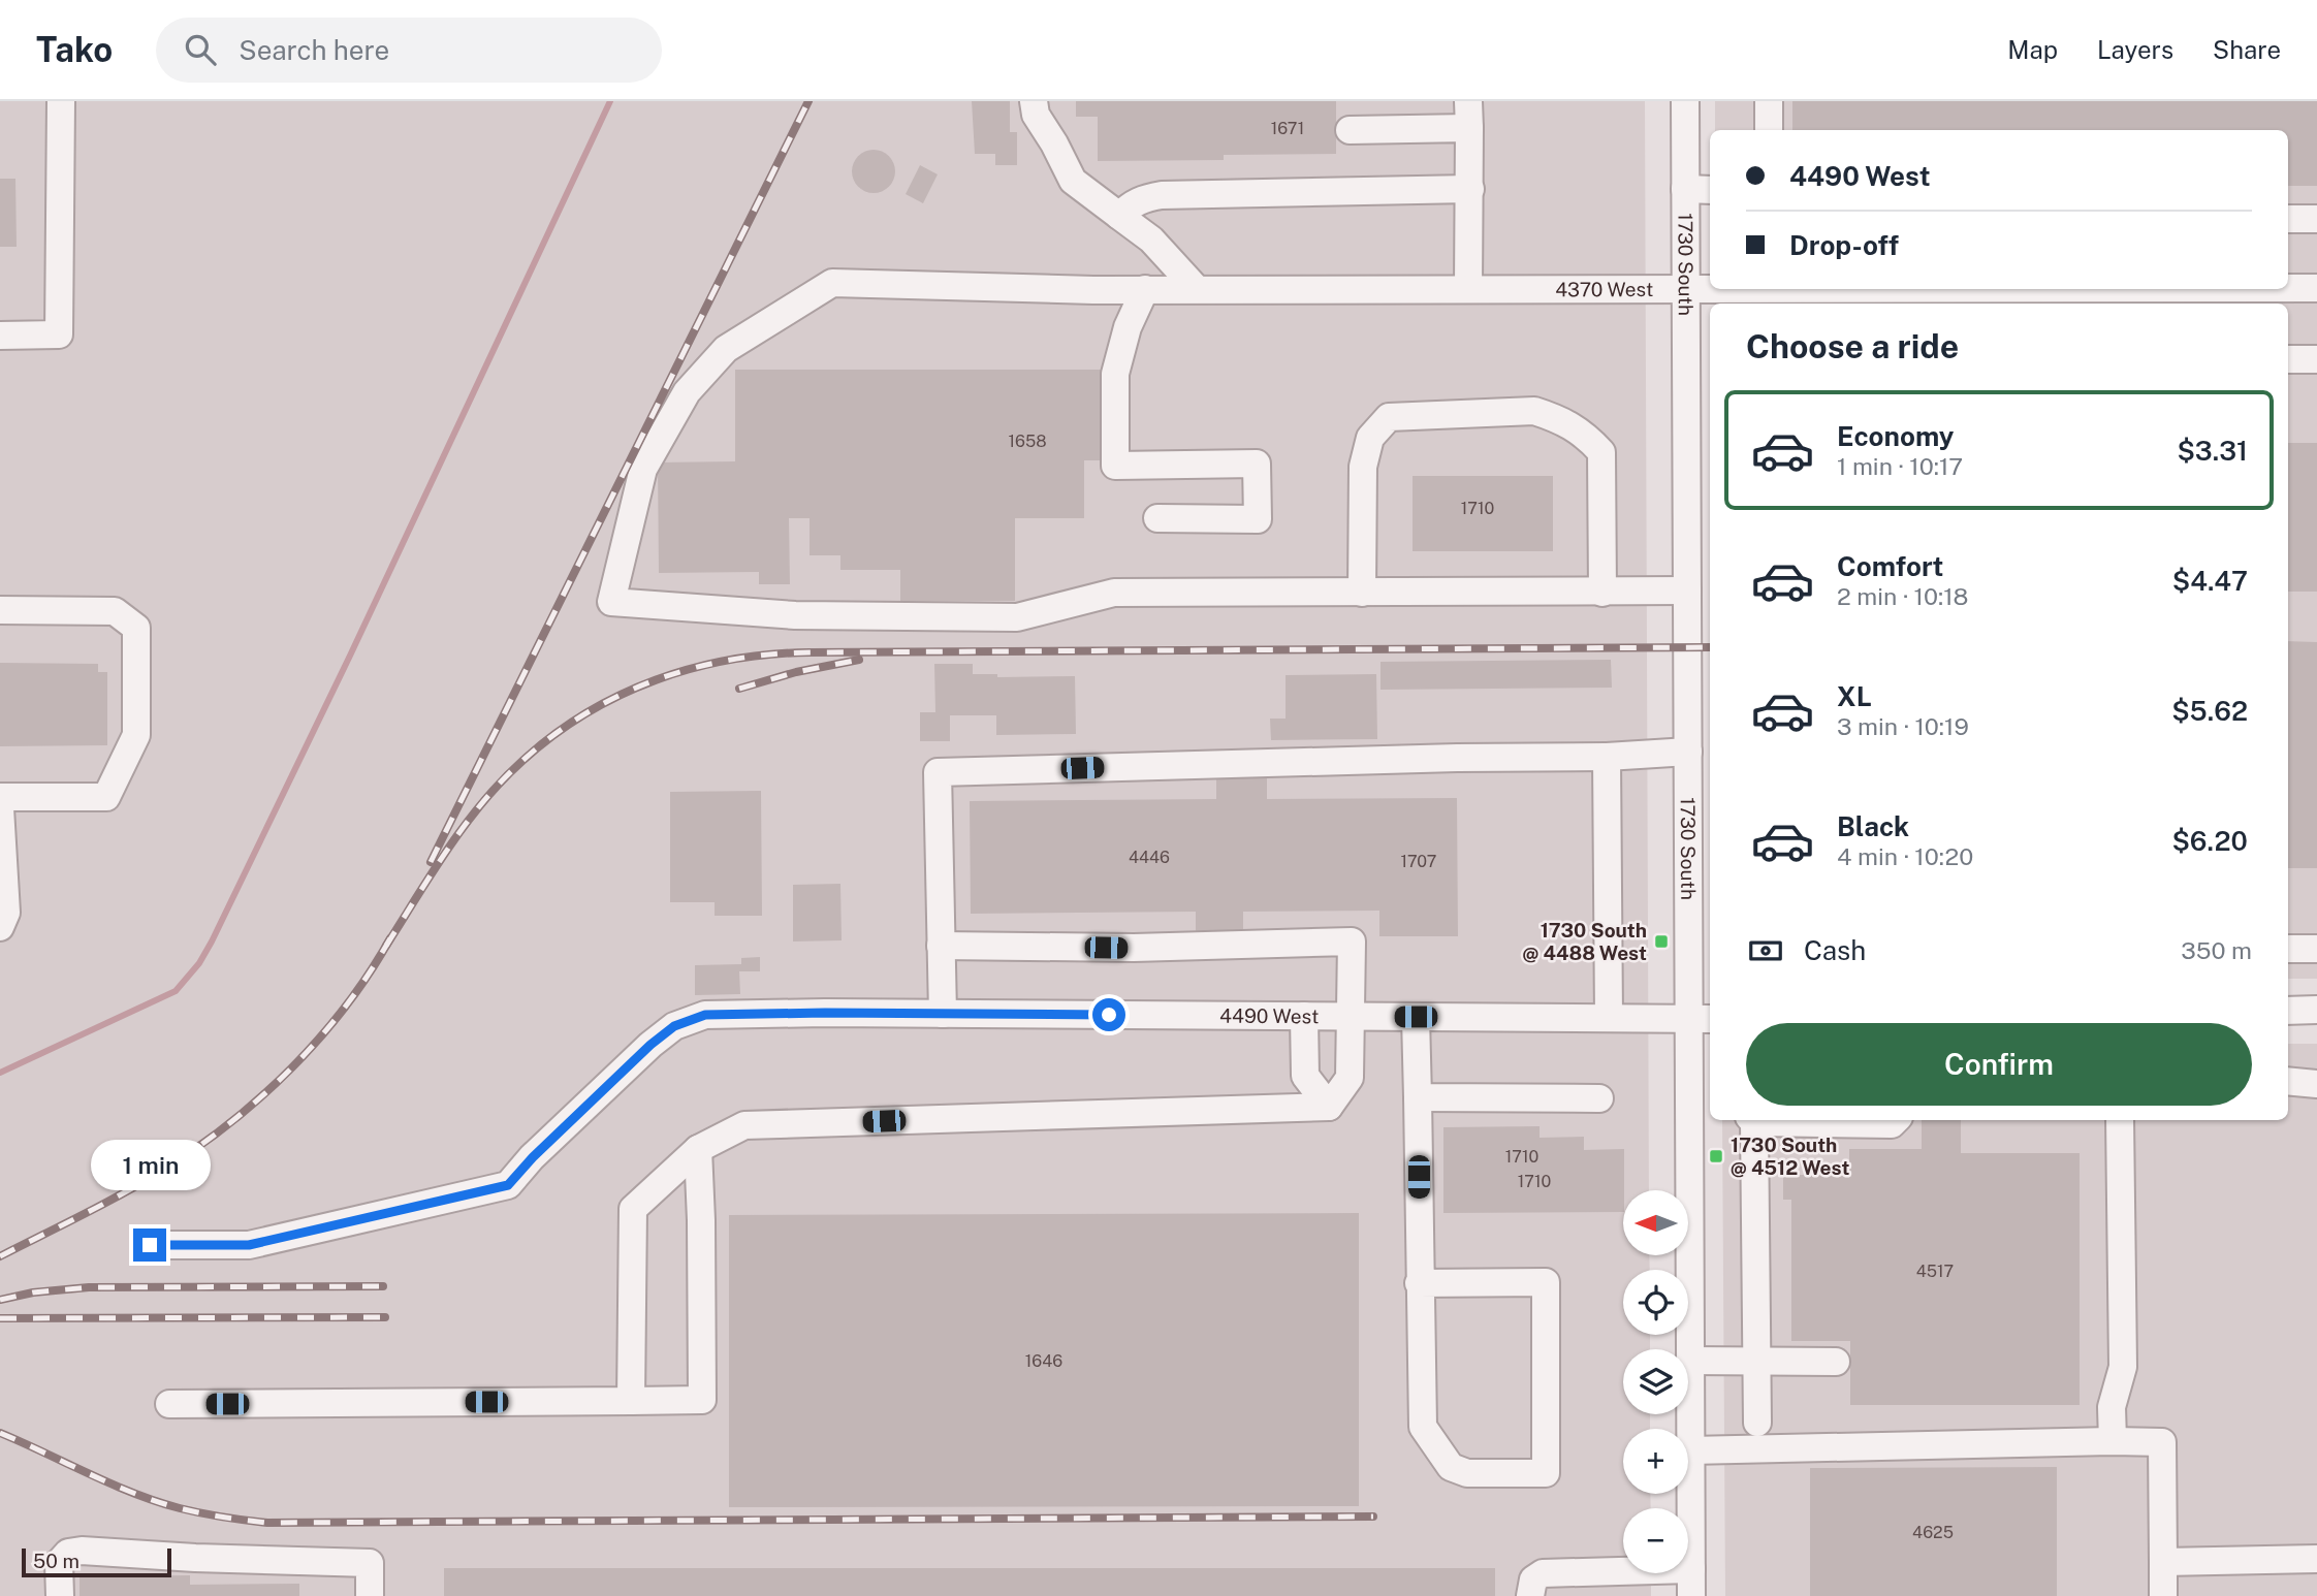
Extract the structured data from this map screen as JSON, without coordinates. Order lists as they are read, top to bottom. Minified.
{"streets":{"street":["1730 South","4370 West","4490 West"]},"crossings":[["1730 South","4370 West"],["1730 South","4490 West"]],"places":{"transit":["1730 South @ 4488 West","1730 South @ 4512 West"]},"house_numbers":["1671","1658","1710","4446","1707","1710","1710","4517","1646","4625"],"scale_bar":"50 m","north":"left","page":{"header":"Tako","search":"Search here","nav":["Map","Layers","Share"],"banner":["4490 West","Drop-off"],"heading":"Choose a ride","list":[{"name":"Economy","note":"1 min · 10:17","value":"$3.31"},{"name":"Comfort","note":"2 min · 10:18","value":"$4.47"},{"name":"XL","note":"3 min · 10:19","value":"$5.62"},{"name":"Black","note":"4 min · 10:20","value":"$6.20"}],"pay":["Cash","350 m"],"buttons":"Confirm","bubble":"1 min","map_buttons":["+","−"],"scale":"50 m"}}
